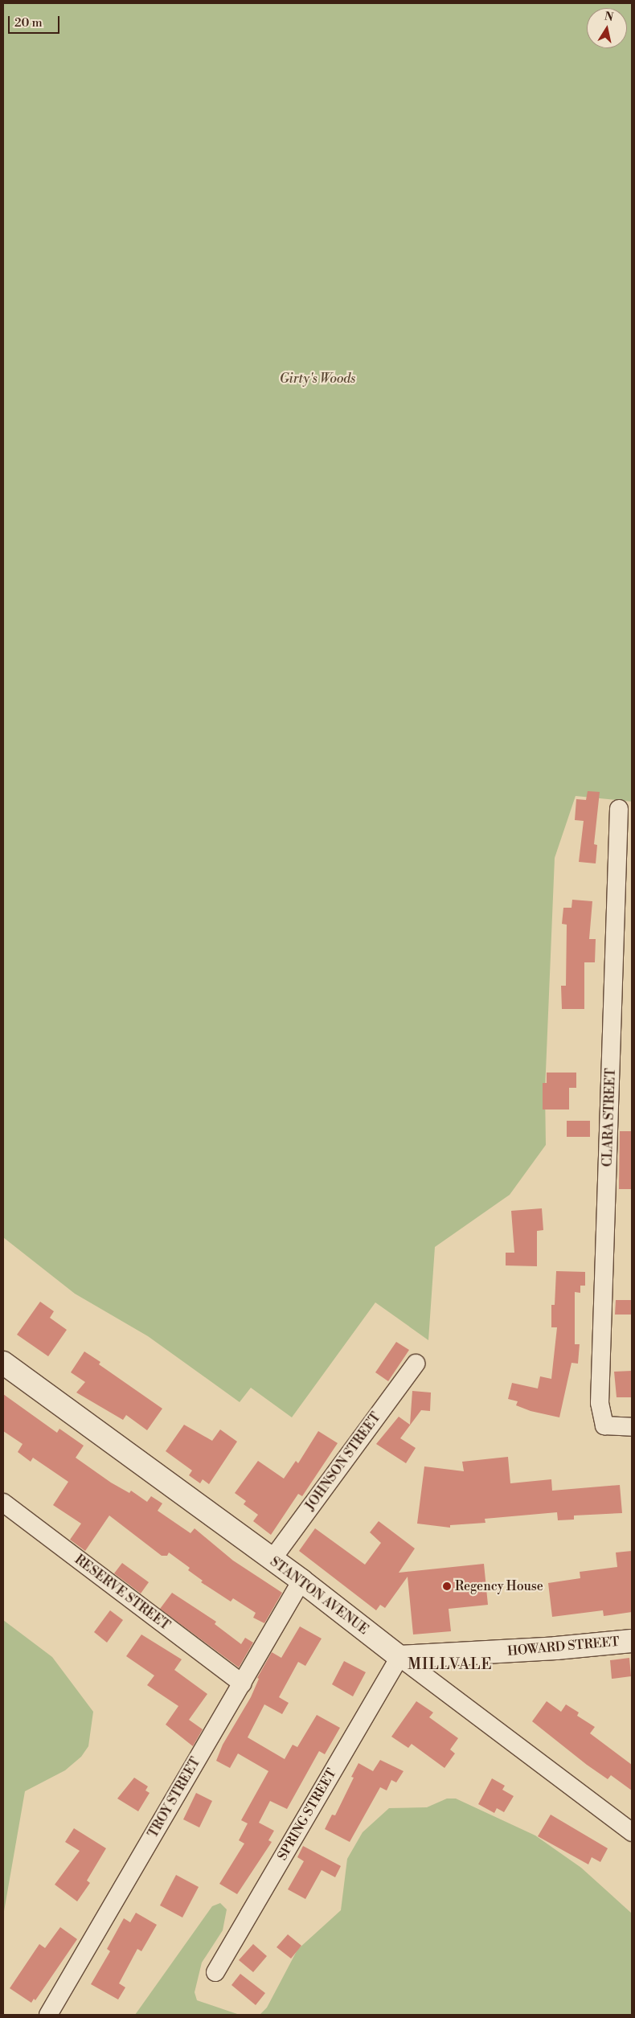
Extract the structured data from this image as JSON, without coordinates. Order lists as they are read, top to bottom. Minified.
{"streets":{"street":["CLARA STREET","JOHNSON STREET","RESERVE STREET","STANTON AVENUE","HOWARD STREET","TROY STREET","SPRING STREET"]},"crossings":[["JOHNSON STREET","STANTON AVENUE"],["RESERVE STREET","TROY STREET"],["STANTON AVENUE","HOWARD STREET"],["STANTON AVENUE","TROY STREET"],["STANTON AVENUE","SPRING STREET"],["HOWARD STREET","SPRING STREET"]],"districts":["MILLVALE"],"parks":["Girty's Woods"],"places":["Regency House"],"scale_bar":"20 m","north":"top"}
